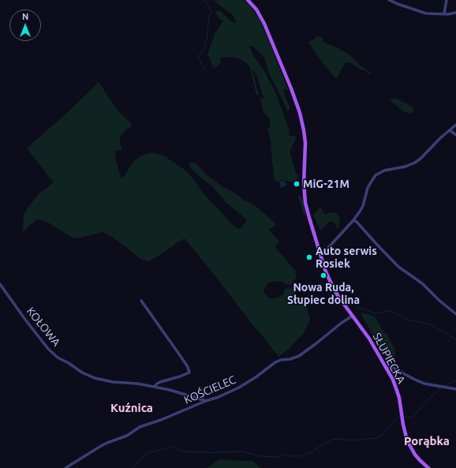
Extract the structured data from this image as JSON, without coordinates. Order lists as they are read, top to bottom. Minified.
{"streets":{"main road":["SŁUPIECKA"],"street":["KOŁOWA","KOŚCIELEC"]},"crossings":[["KOŁOWA","KOŚCIELEC"],["SŁUPIECKA","KOŚCIELEC"]],"districts":["Kuźnica","Porąbka"],"places":["MiG-21M","Auto serwis Rosiek","Nowa Ruda, Słupiec dolina"],"north":"top"}
